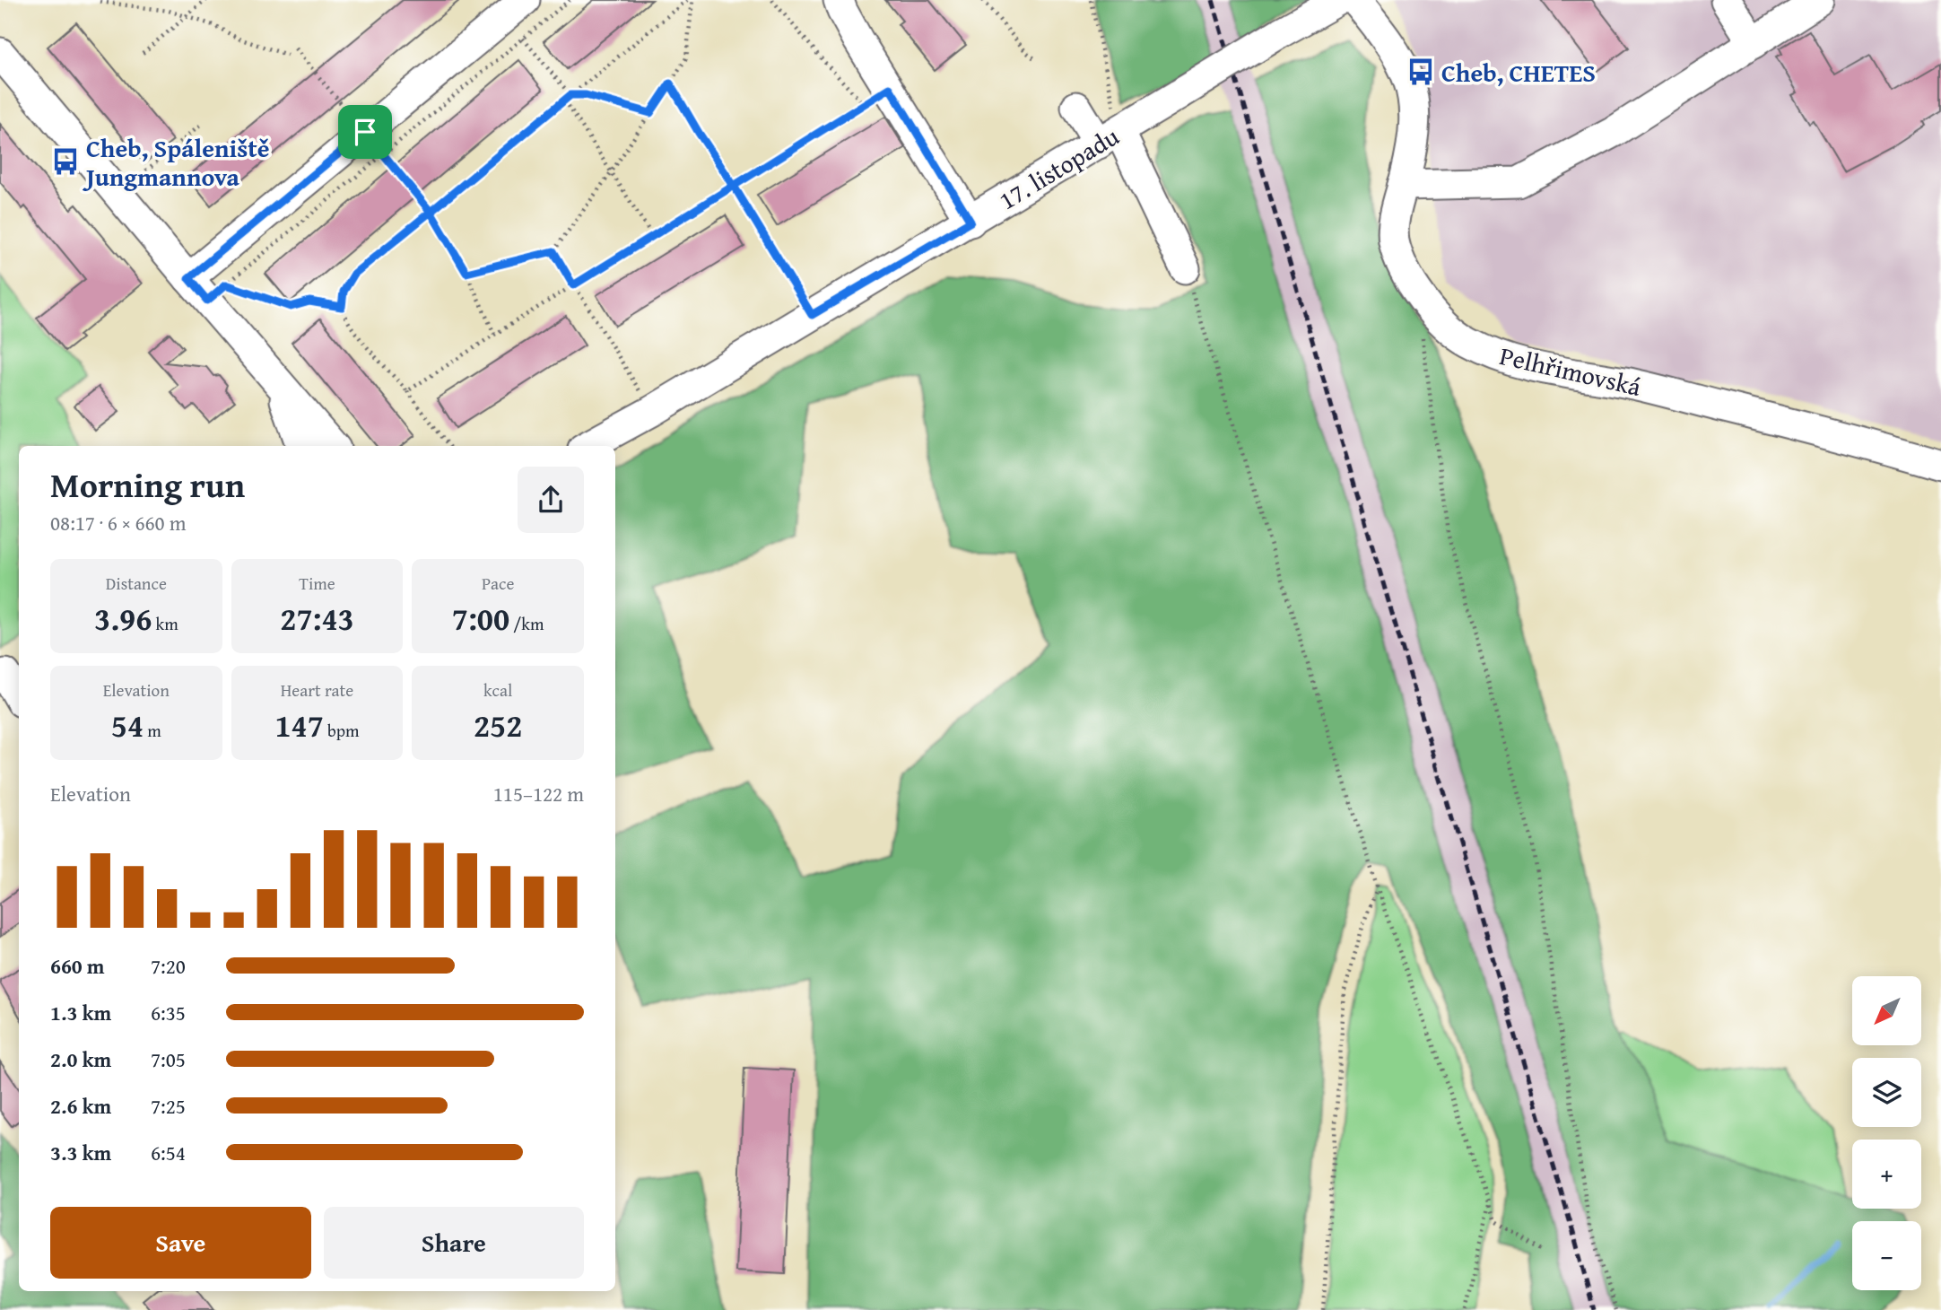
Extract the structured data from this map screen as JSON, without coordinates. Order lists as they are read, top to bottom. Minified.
{"streets":{"street":["17. listopadu","Pelhřimovská"]},"places":{"bus stop":["Cheb, CHETES","Cheb, Spáleniště Jungmannova"]},"north":"bottom left","page":{"heading":["Morning run","08:17 · 6 × 660 m"],"stats":[["Distance","3.96 km"],["Time","27:43"],["Pace","7:00 /km"],["Elevation","54 m"],["Heart rate","147 bpm"],["kcal","252"]],"chart":["Elevation","115–122 m"],"list":[{"name":"660 m","note":"7:20"},{"name":"1.3 km","note":"6:35"},{"name":"2.0 km","note":"7:05"},{"name":"2.6 km","note":"7:25"},{"name":"3.3 km","note":"6:54"}],"map_buttons":["+","−"],"buttons":["Save","Share"]}}
